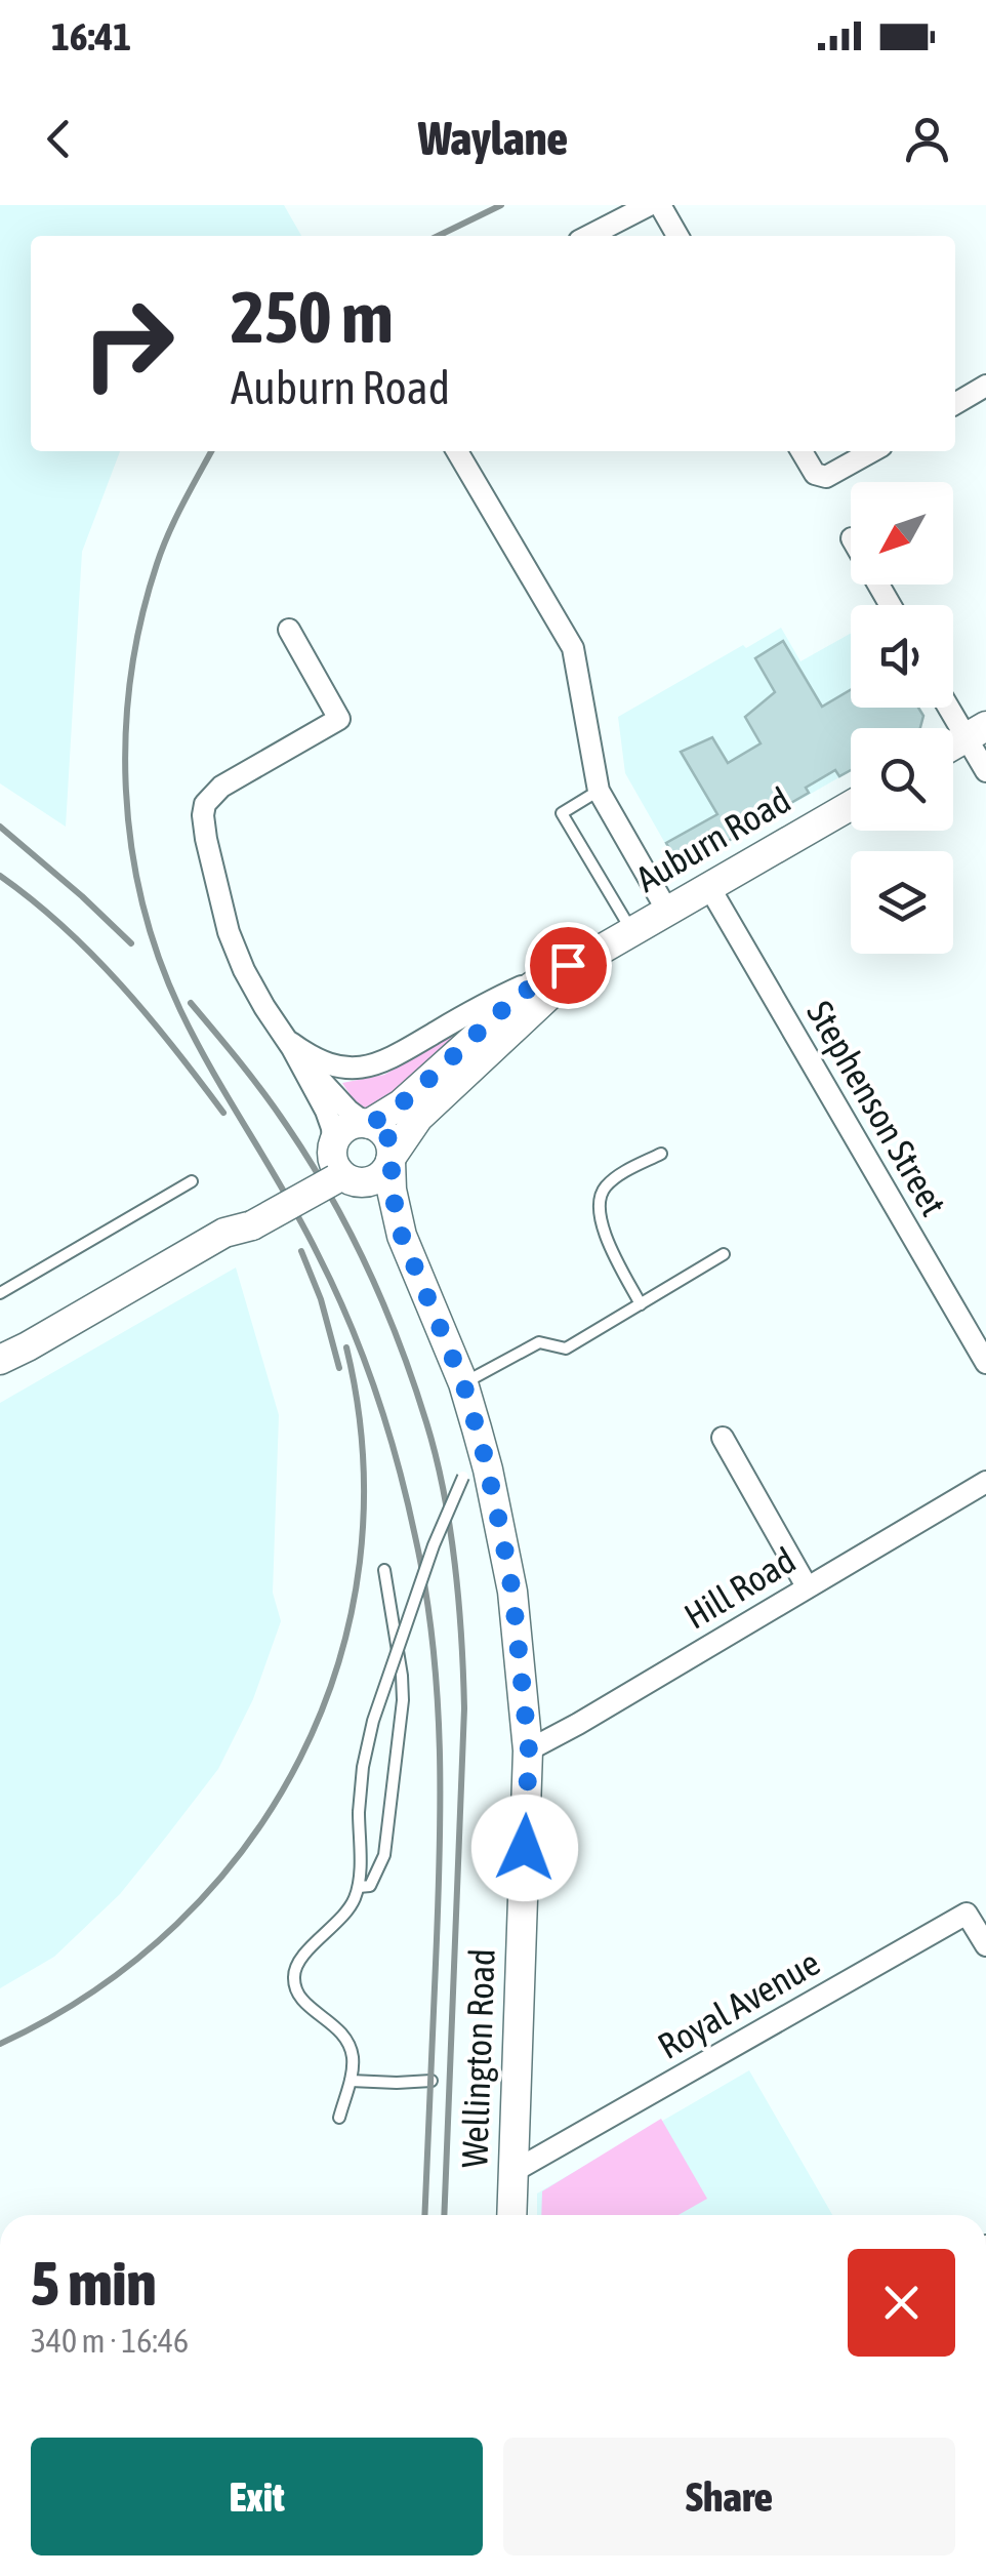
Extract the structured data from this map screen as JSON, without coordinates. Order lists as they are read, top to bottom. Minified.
{"streets":{"main road":["Auburn Road","Wellington Road"],"street":["Stephenson Street","Hill Road","Royal Avenue"]},"crossings":[["Auburn Road","Stephenson Street"],["Auburn Road","Wellington Road"],["Hill Road","Wellington Road"],["Royal Avenue","Wellington Road"]],"north":"bottom left","page":{"status":"16:41","header":"Waylane","turn":["250 m","Auburn Road"],"heading":["5 min","340 m · 16:46"],"buttons":["Exit","Share"]}}
